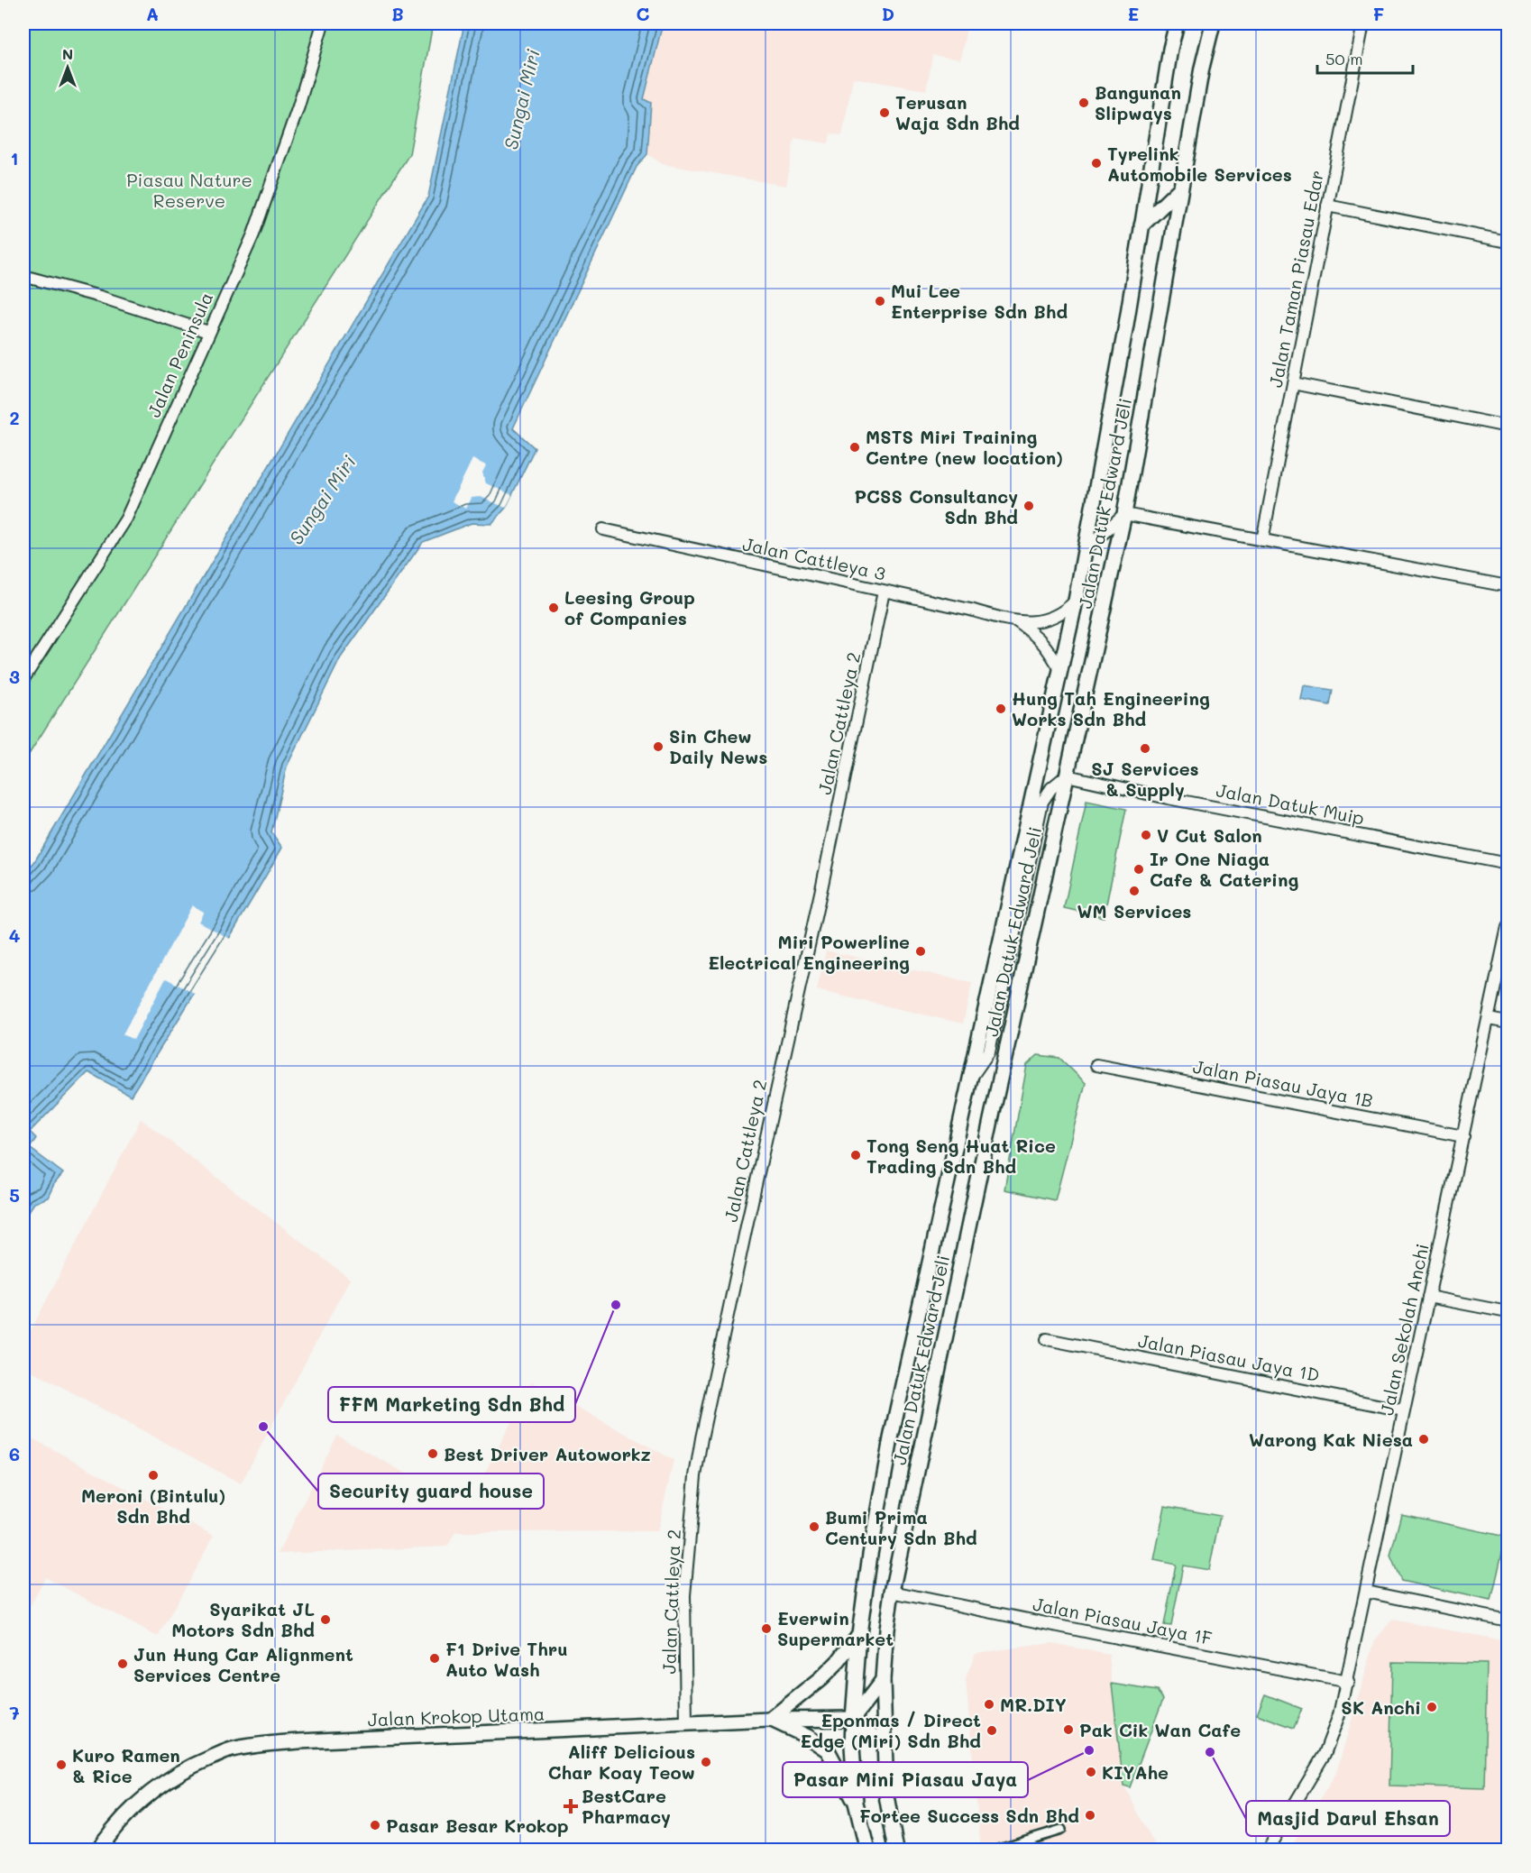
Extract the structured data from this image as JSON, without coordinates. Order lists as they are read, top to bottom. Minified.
{"streets":{"street":["Jalan Taman Piasau Edar","Jalan Peninsula","Jalan Datuk Edward Jeli","Jalan Cattleya 3","Jalan Cattleya 2","Jalan Datuk Muip","Jalan Piasau Jaya 1B","Jalan Sekolah Anchi","Jalan Piasau Jaya 1D","Jalan Piasau Jaya 1F","Jalan Krokop Utama"]},"crossings":[["Jalan Datuk Edward Jeli","Jalan Cattleya 3"],["Jalan Datuk Edward Jeli","Jalan Datuk Muip"],["Jalan Datuk Edward Jeli","Jalan Piasau Jaya 1F"],["Jalan Datuk Edward Jeli","Jalan Krokop Utama"],["Jalan Cattleya 3","Jalan Cattleya 2"],["Jalan Cattleya 2","Jalan Krokop Utama"],["Jalan Piasau Jaya 1B","Jalan Sekolah Anchi"],["Jalan Sekolah Anchi","Jalan Piasau Jaya 1D"],["Jalan Sekolah Anchi","Jalan Piasau Jaya 1F"]],"water":["Sungai Miri"],"parks":["Piasau Nature Reserve"],"places":{"other":["Bangunan Slipways","Terusan Waja Sdn Bhd","Tyrelink Automobile Services","Mui Lee Enterprise Sdn Bhd","MSTS Miri Training Centre (new location)","PCSS Consultancy Sdn Bhd","Leesing Group of Companies","Hung Tah Engineering Works Sdn Bhd","Sin Chew Daily News","SJ Services & Supply","V Cut Salon","Ir One Niaga Cafe & Catering","WM Services","Miri Powerline Electrical Engineering","Tong Seng Huat Rice Trading Sdn Bhd","FFM Marketing Sdn Bhd","Security guard house","Warong Kak Niesa","Best Driver Autoworkz","Meroni (Bintulu) Sdn Bhd","Bumi Prima Century Sdn Bhd","Syarikat JL Motors Sdn Bhd","Everwin Supermarket","F1 Drive Thru Auto Wash","Jun Hung Car Alignment Services Centre","MR.DIY","SK Anchi","Pak Cik Wan Cafe","Eponmas / Direct Edge (Miri) Sdn Bhd","Pasar Mini Piasau Jaya","Masjid Darul Ehsan","Aliff Delicious Char Koay Teow","Kuro Ramen & Rice","KIYAhe","Fortee Success Sdn Bhd","Pasar Besar Krokop"],"health":["BestCare Pharmacy"]},"scale_bar":"50 m","north":"top","grid":{"columns":["A","B","C","D","E","F"],"rows":["1","2","3","4","5","6","7"]}}
